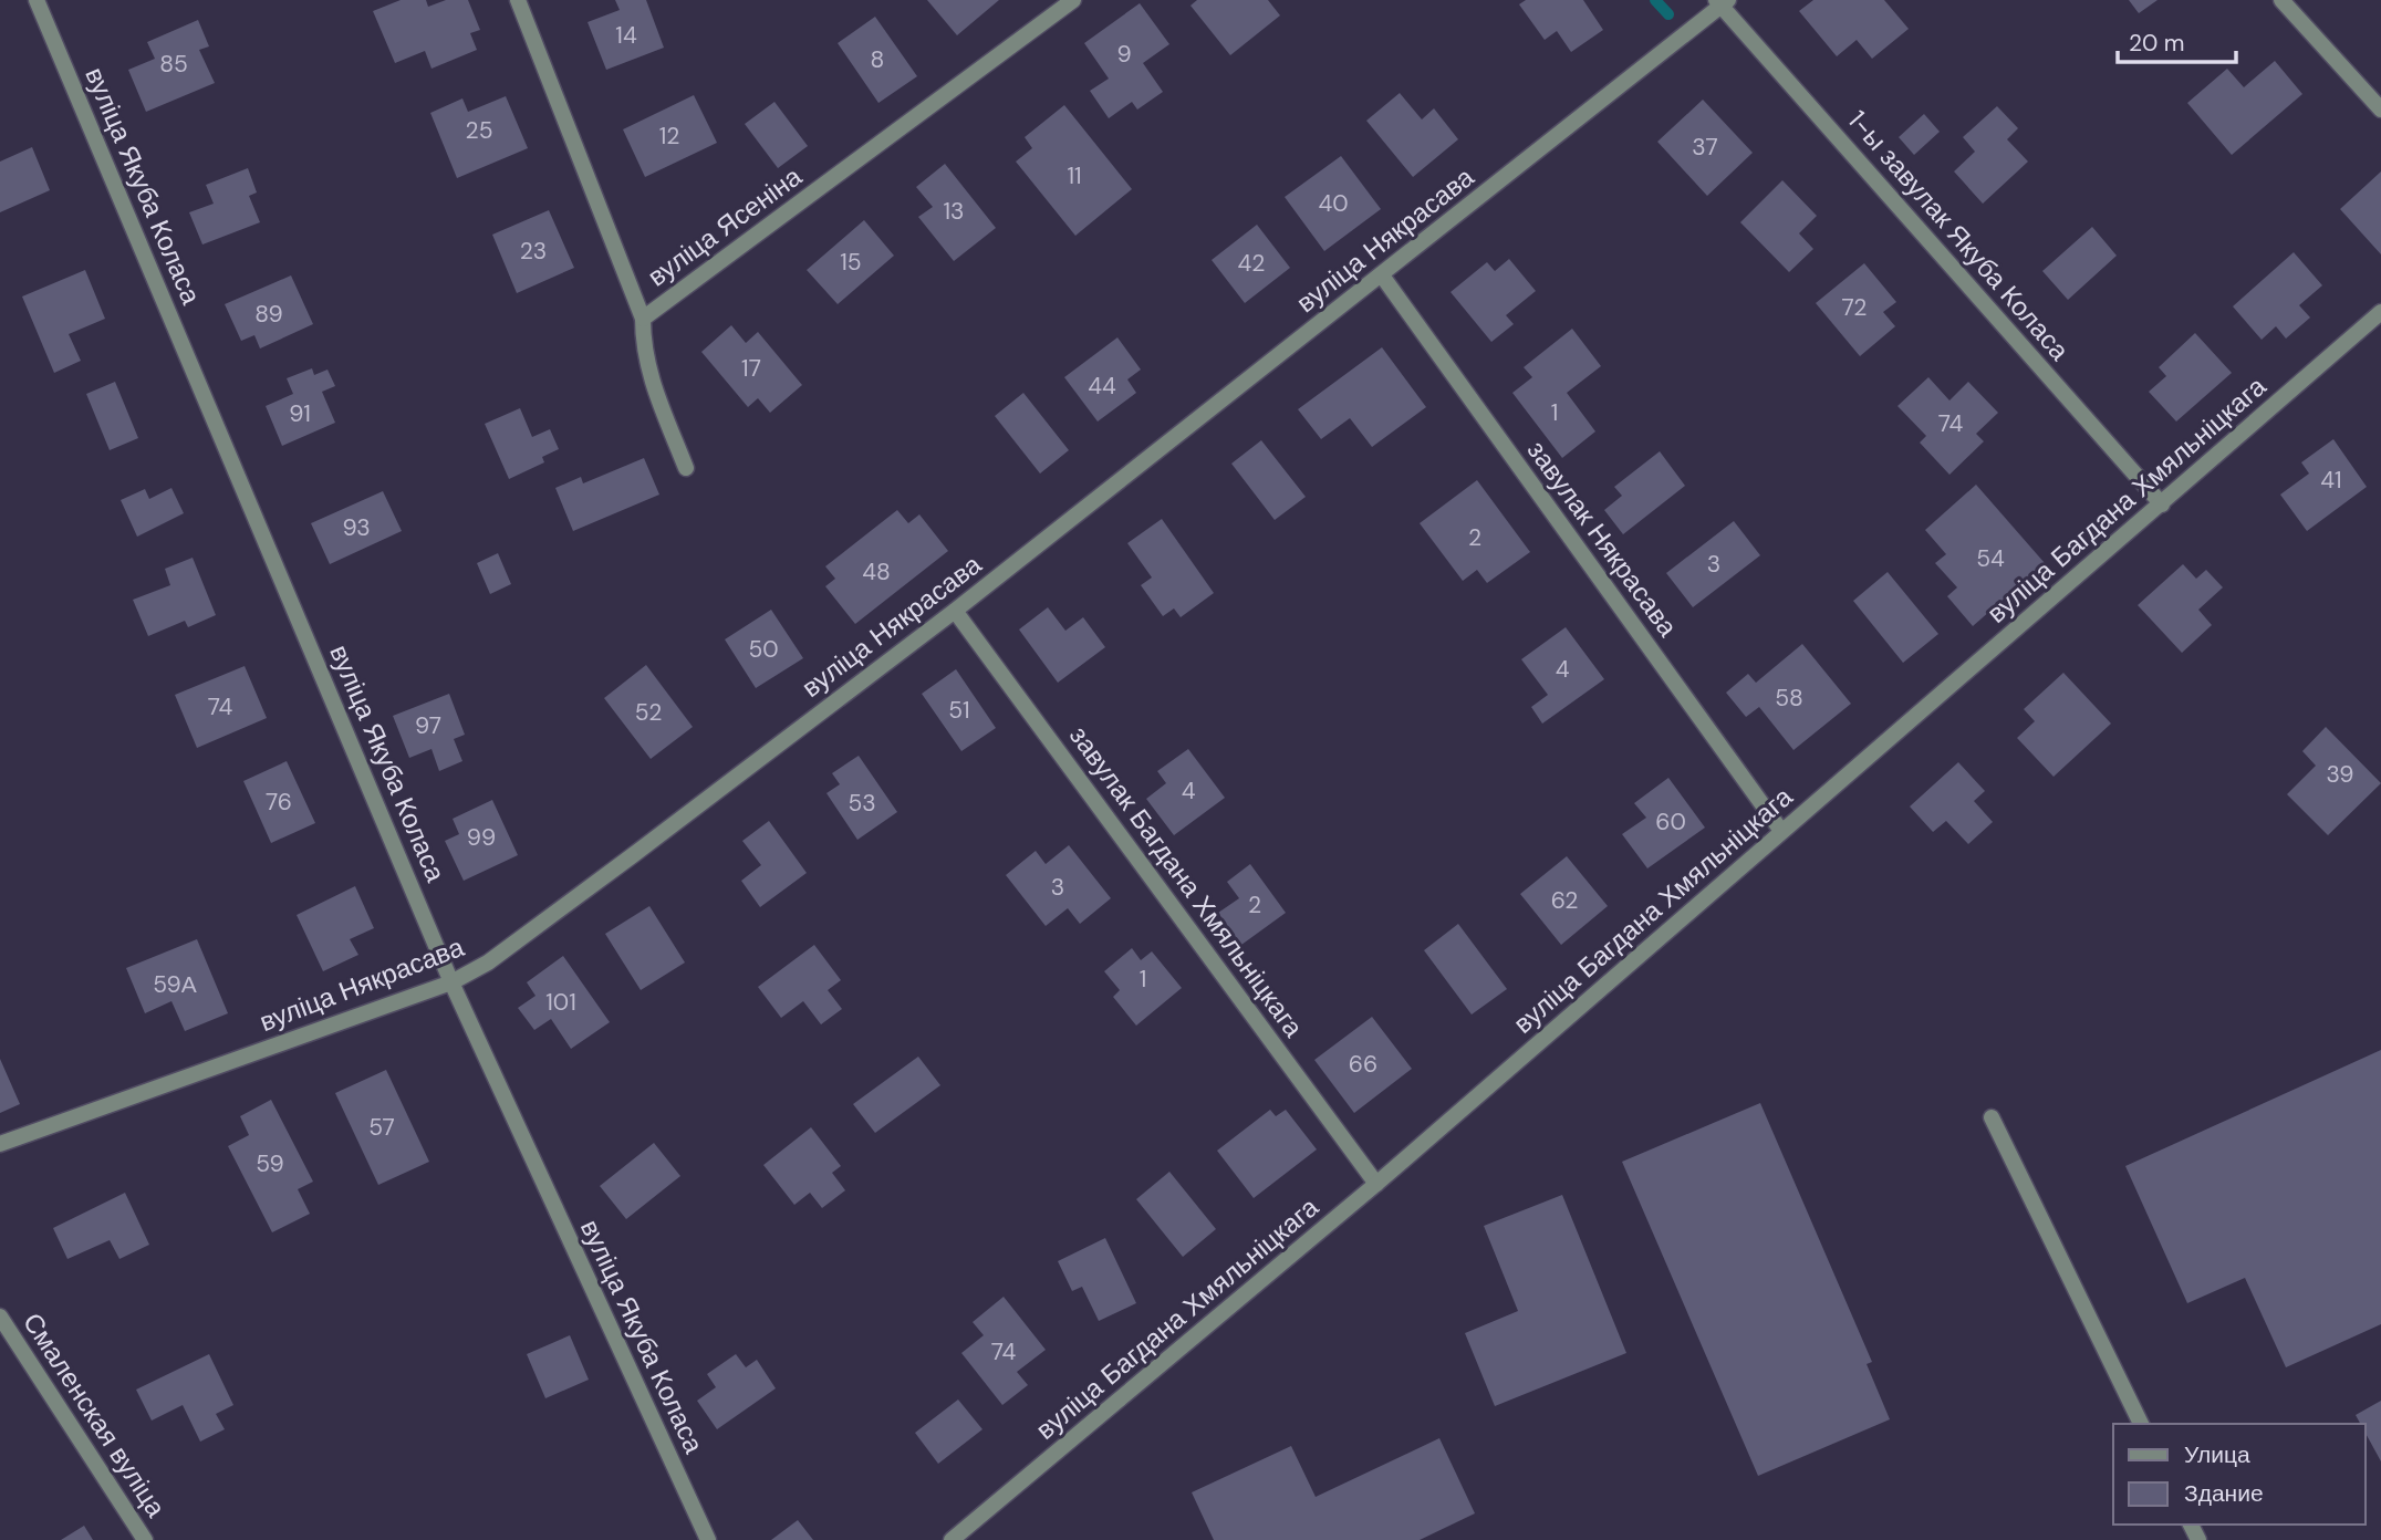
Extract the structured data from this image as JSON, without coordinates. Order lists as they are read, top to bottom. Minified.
{"streets":{"street":["вуліца Якуба Коласа","вуліца Ясеніна","1-ы завулак Якуба Коласа","вуліца Някрасава","вуліца Багдана Хмяльніцкага","завулак Някрасава","завулак Багдана Хмяльніцкага","Смаленская вуліца"]},"crossings":[["вуліца Якуба Коласа","вуліца Някрасава"],["1-ы завулак Якуба Коласа","вуліца Някрасава"],["1-ы завулак Якуба Коласа","вуліца Багдана Хмяльніцкага"],["вуліца Някрасава","завулак Някрасава"],["вуліца Някрасава","завулак Багдана Хмяльніцкага"],["вуліца Багдана Хмяльніцкага","завулак Някрасава"],["вуліца Багдана Хмяльніцкага","завулак Багдана Хмяльніцкага"]],"house_numbers":["14","9","8","85","25","12","37","11","40","13","23","15","42","72","89","17","44","1","91","74","41","93","2","54","3","48","50","4","58","74","51","52","97","39","4","76","53","60","99","3","62","2","1","59А","101","66","57","59","74"],"legend":["Улица","Здание"],"scale_bar":"20 m"}
